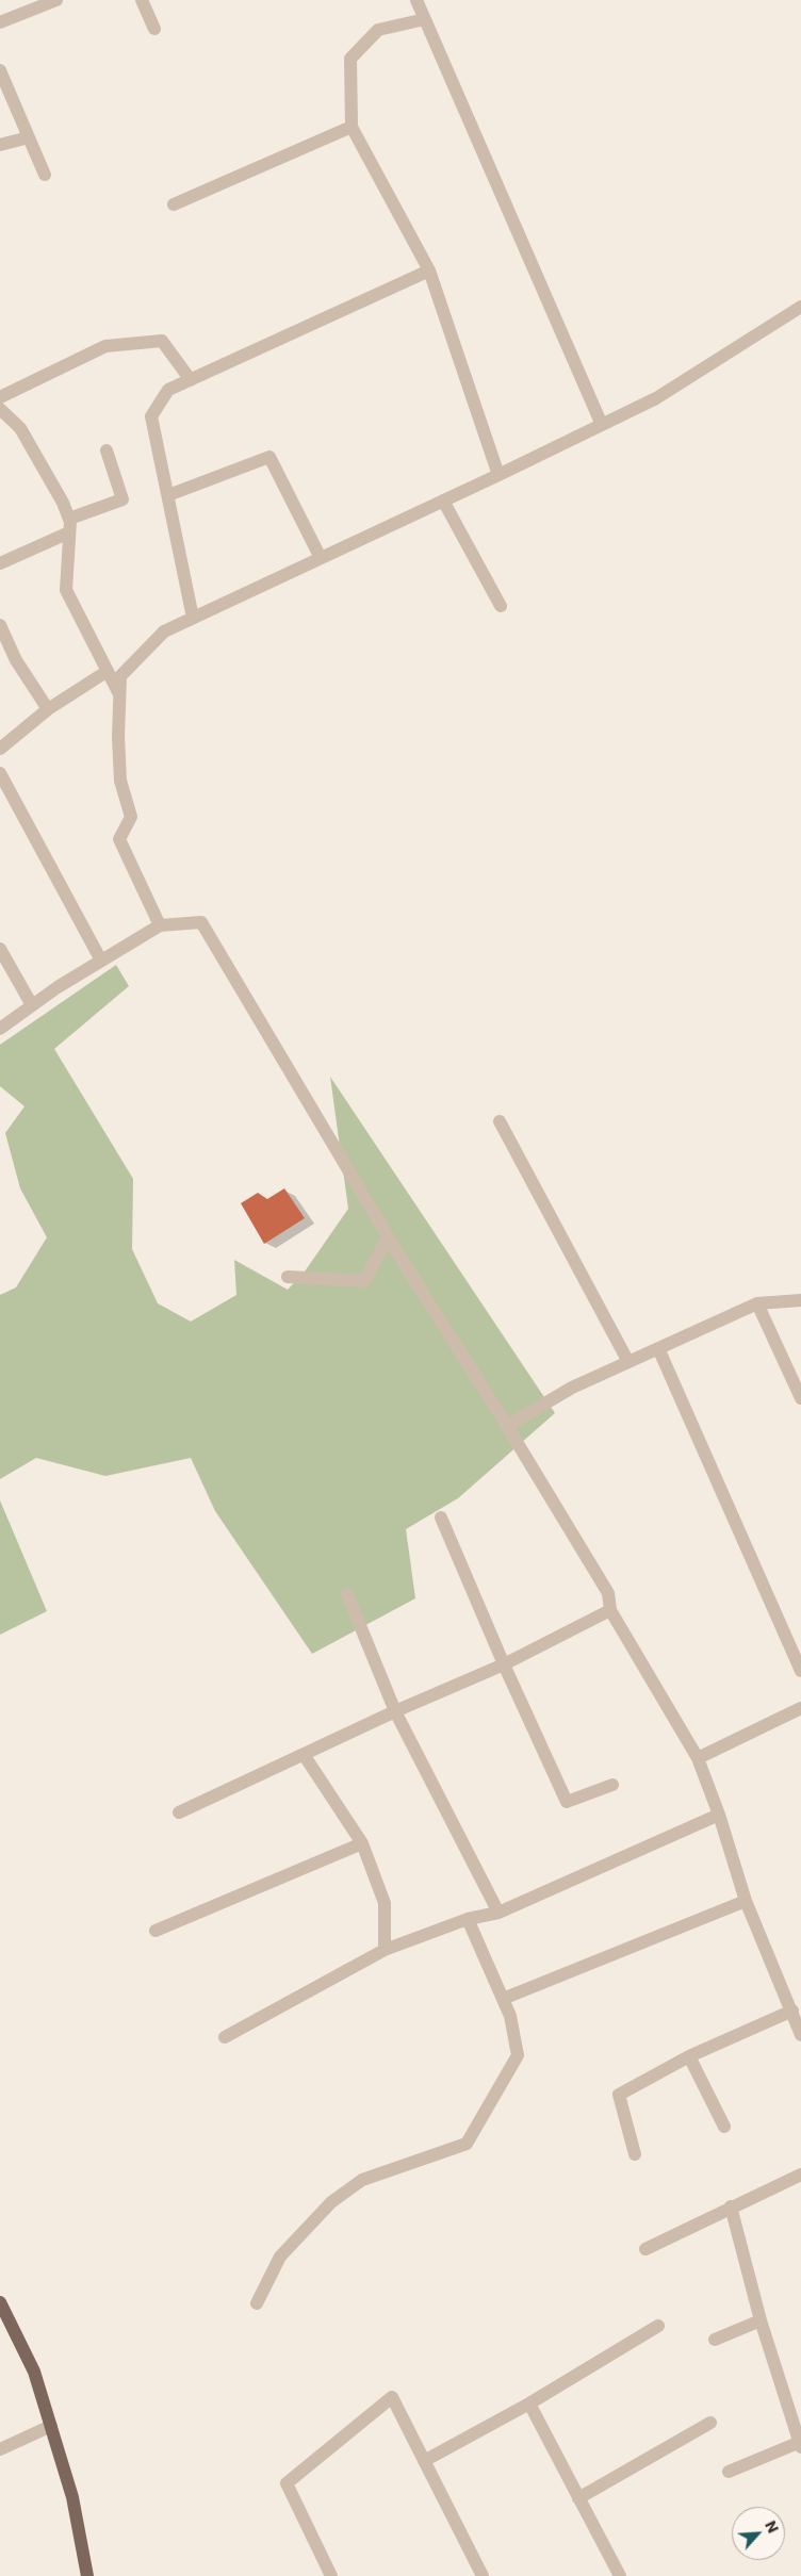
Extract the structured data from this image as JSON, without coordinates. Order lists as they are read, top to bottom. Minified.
{"north":"top right"}
